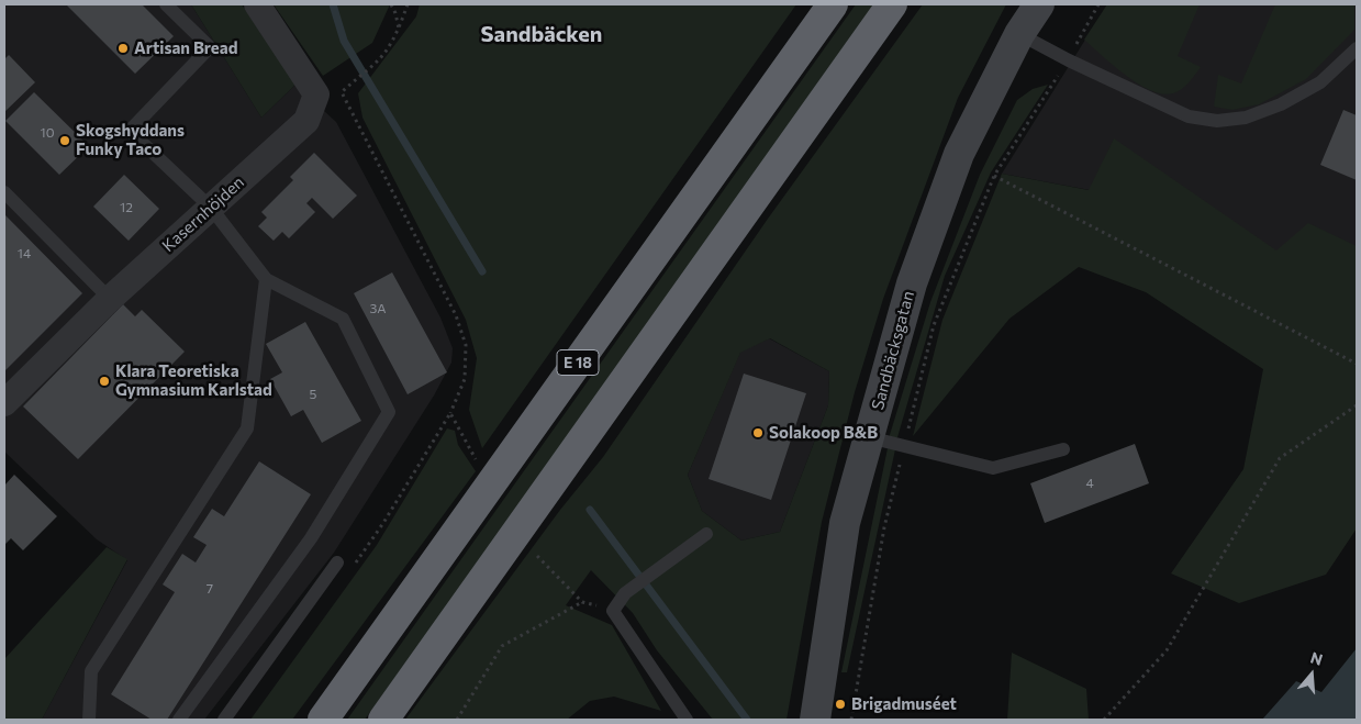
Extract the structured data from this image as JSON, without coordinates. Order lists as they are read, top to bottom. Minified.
{"streets":{"highway":["E 18"],"street":["Kasernhöjden","Sandbäcksgatan"]},"districts":["Sandbäcken"],"places":["Artisan Bread","Skogshyddans Funky Taco","Klara Teoretiska Gymnasium Karlstad","Solakoop B&B","Brigadmuséet"],"house_numbers":["10","12","14","3A","5","4","7"],"north":"top"}
